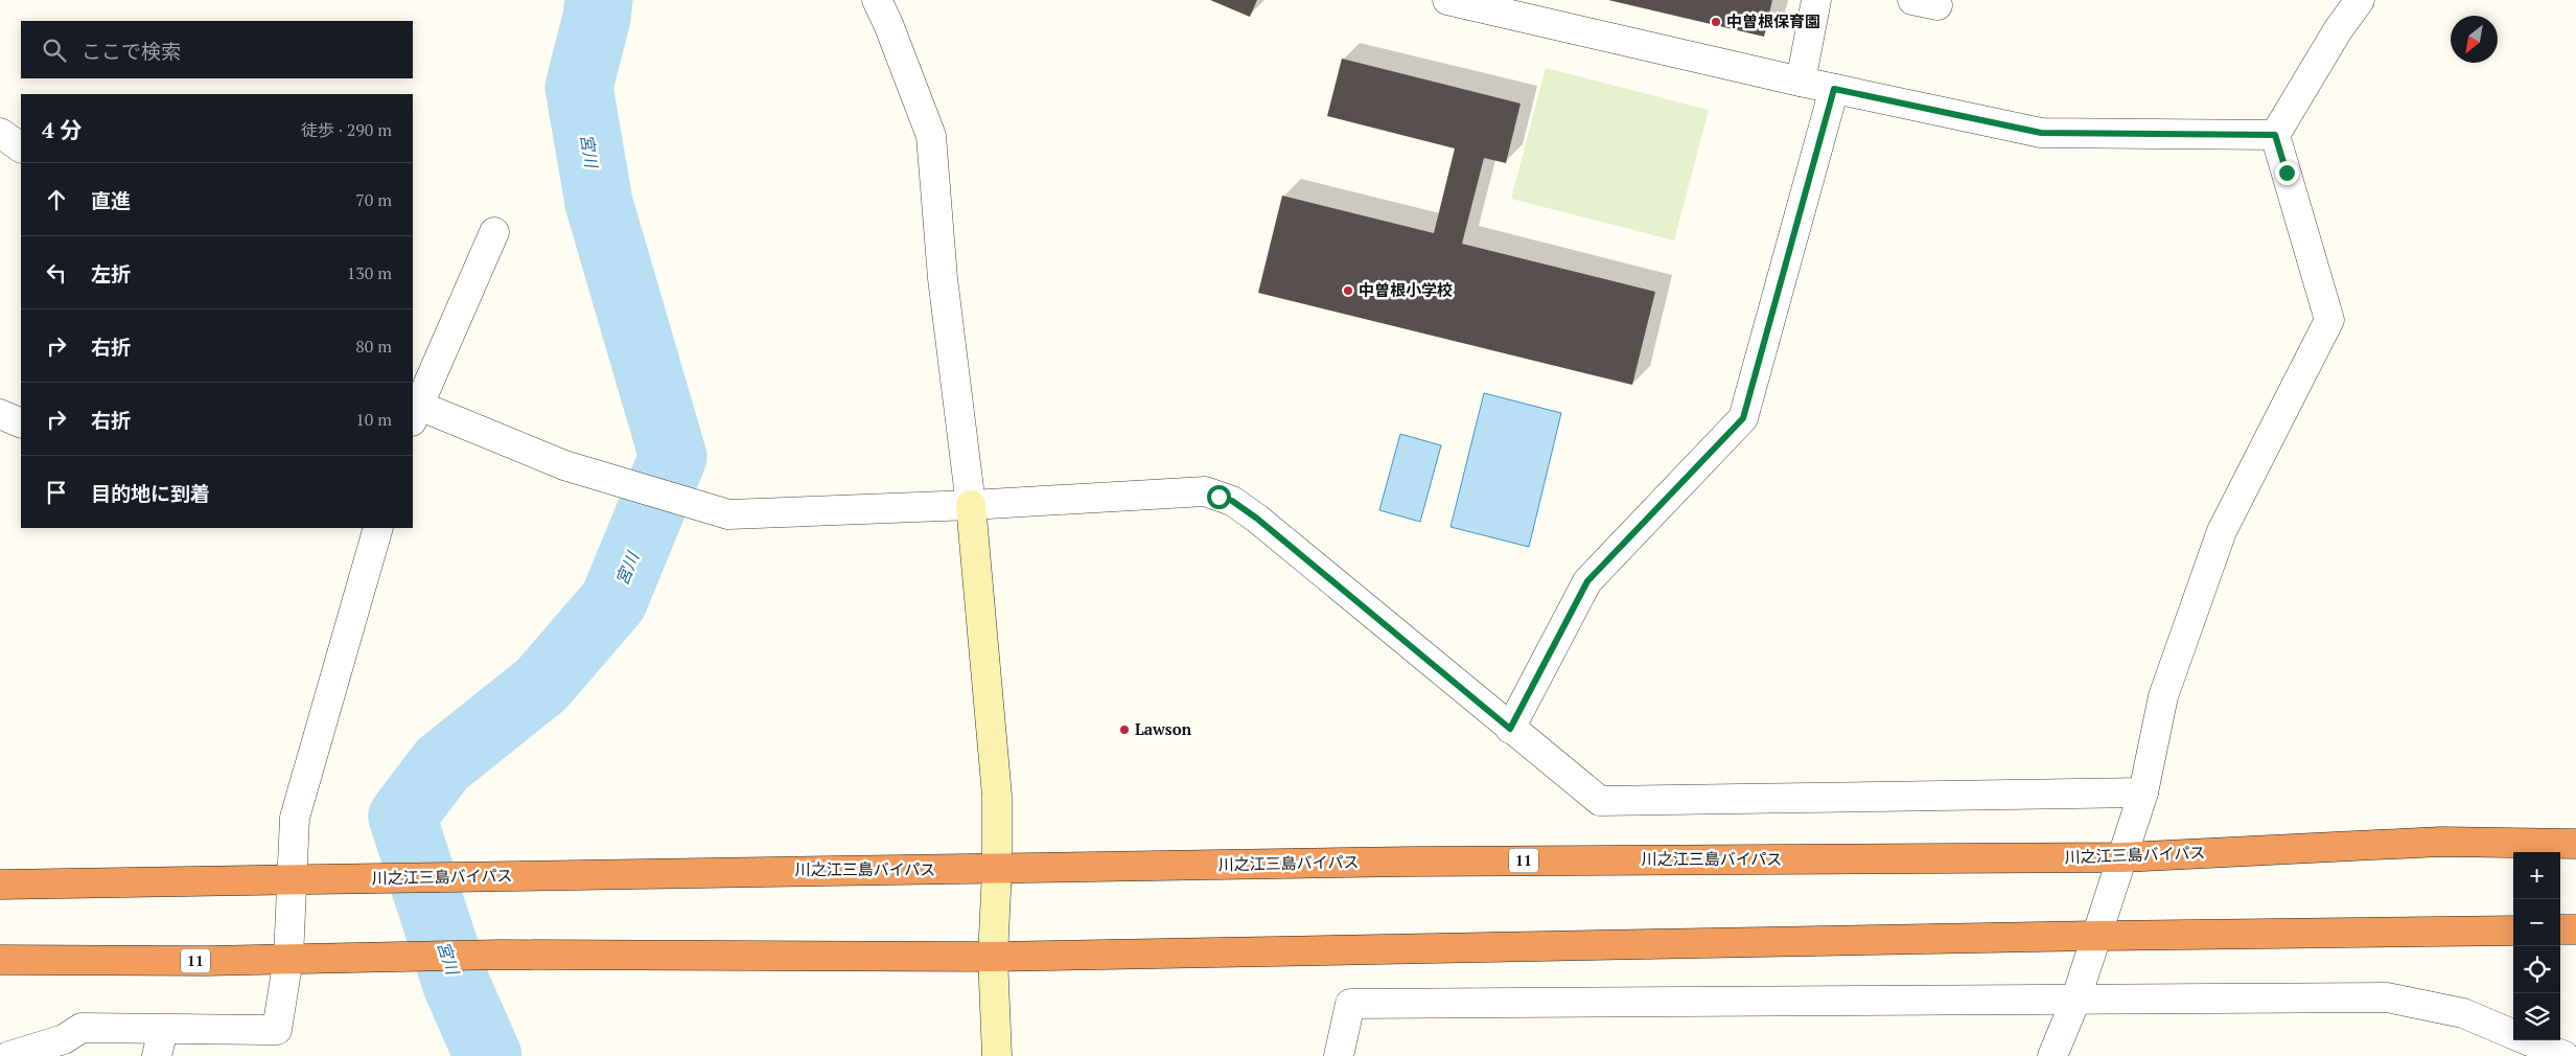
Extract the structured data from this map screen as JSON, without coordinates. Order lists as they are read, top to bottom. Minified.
{"streets":{"highway":["川之江三島バイパス","11"]},"water":["宮川"],"places":["中曽根保育園","中曽根小学校","Lawson"],"north":"bottom left","page":{"search":"ここで検索","heading":["4 分","徒歩 · 290 m"],"list":[["直進","70 m"],["左折","130 m"],["右折","80 m"],["右折","10 m"],"目的地に到着"],"map_buttons":["+","−"]}}
